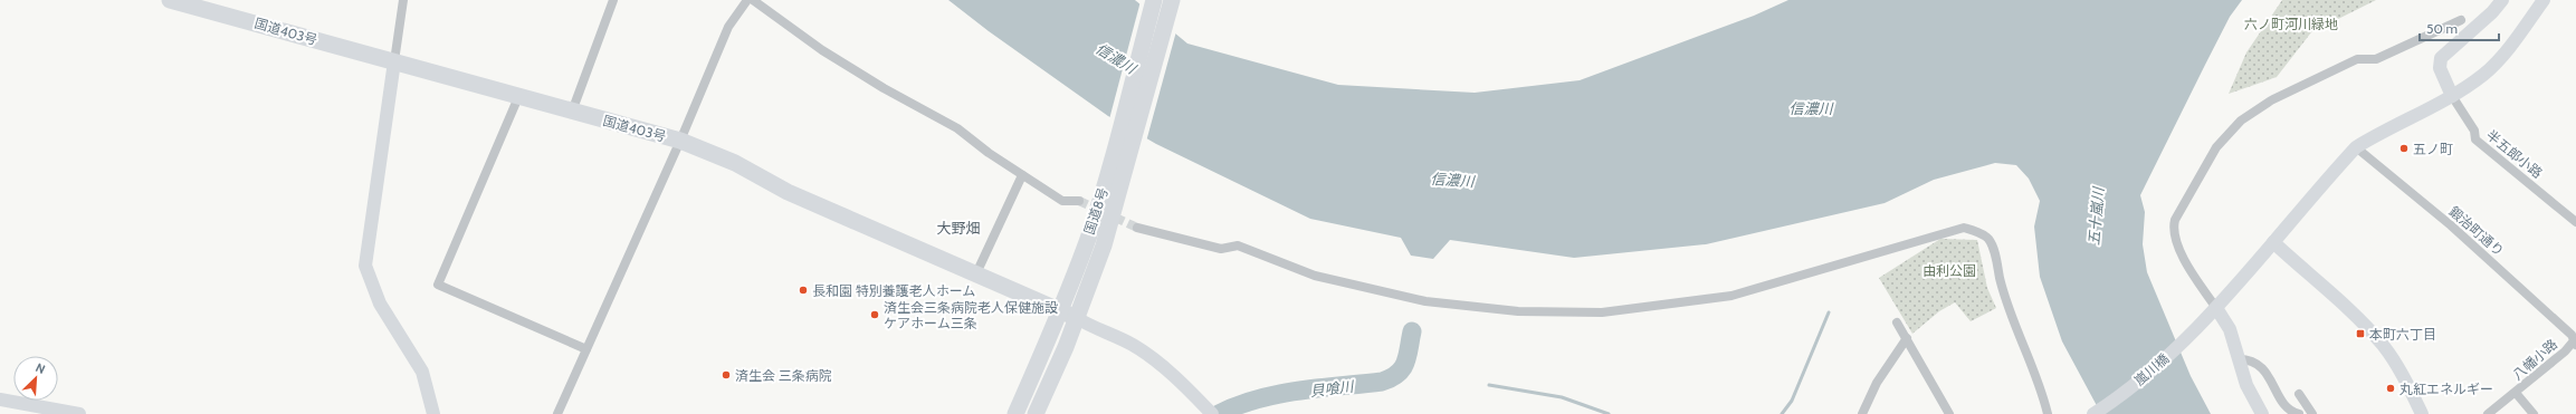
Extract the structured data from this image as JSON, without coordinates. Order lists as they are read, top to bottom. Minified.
{"streets":{"highway":["国道403号","国道8号"],"street":["半五郎小路","鍛治町通り","八幡小路","嵐川橋"]},"crossings":[["国道403号","国道8号"],["半五郎小路","嵐川橋"],["鍛治町通り","八幡小路"],["鍛治町通り","嵐川橋"]],"districts":["大野畑"],"water":["信濃川","五十嵐川","貝喰川"],"parks":["六ノ町河川緑地","由利公園"],"places":{"other":["五ノ町","長和園 特別養護老人ホーム","済生会三条病院老人保健施設 ケアホーム三条","済生会 三条病院","丸紅エネルギー"],"transit":["本町六丁目"]},"scale_bar":"50 m","north":"top right"}
